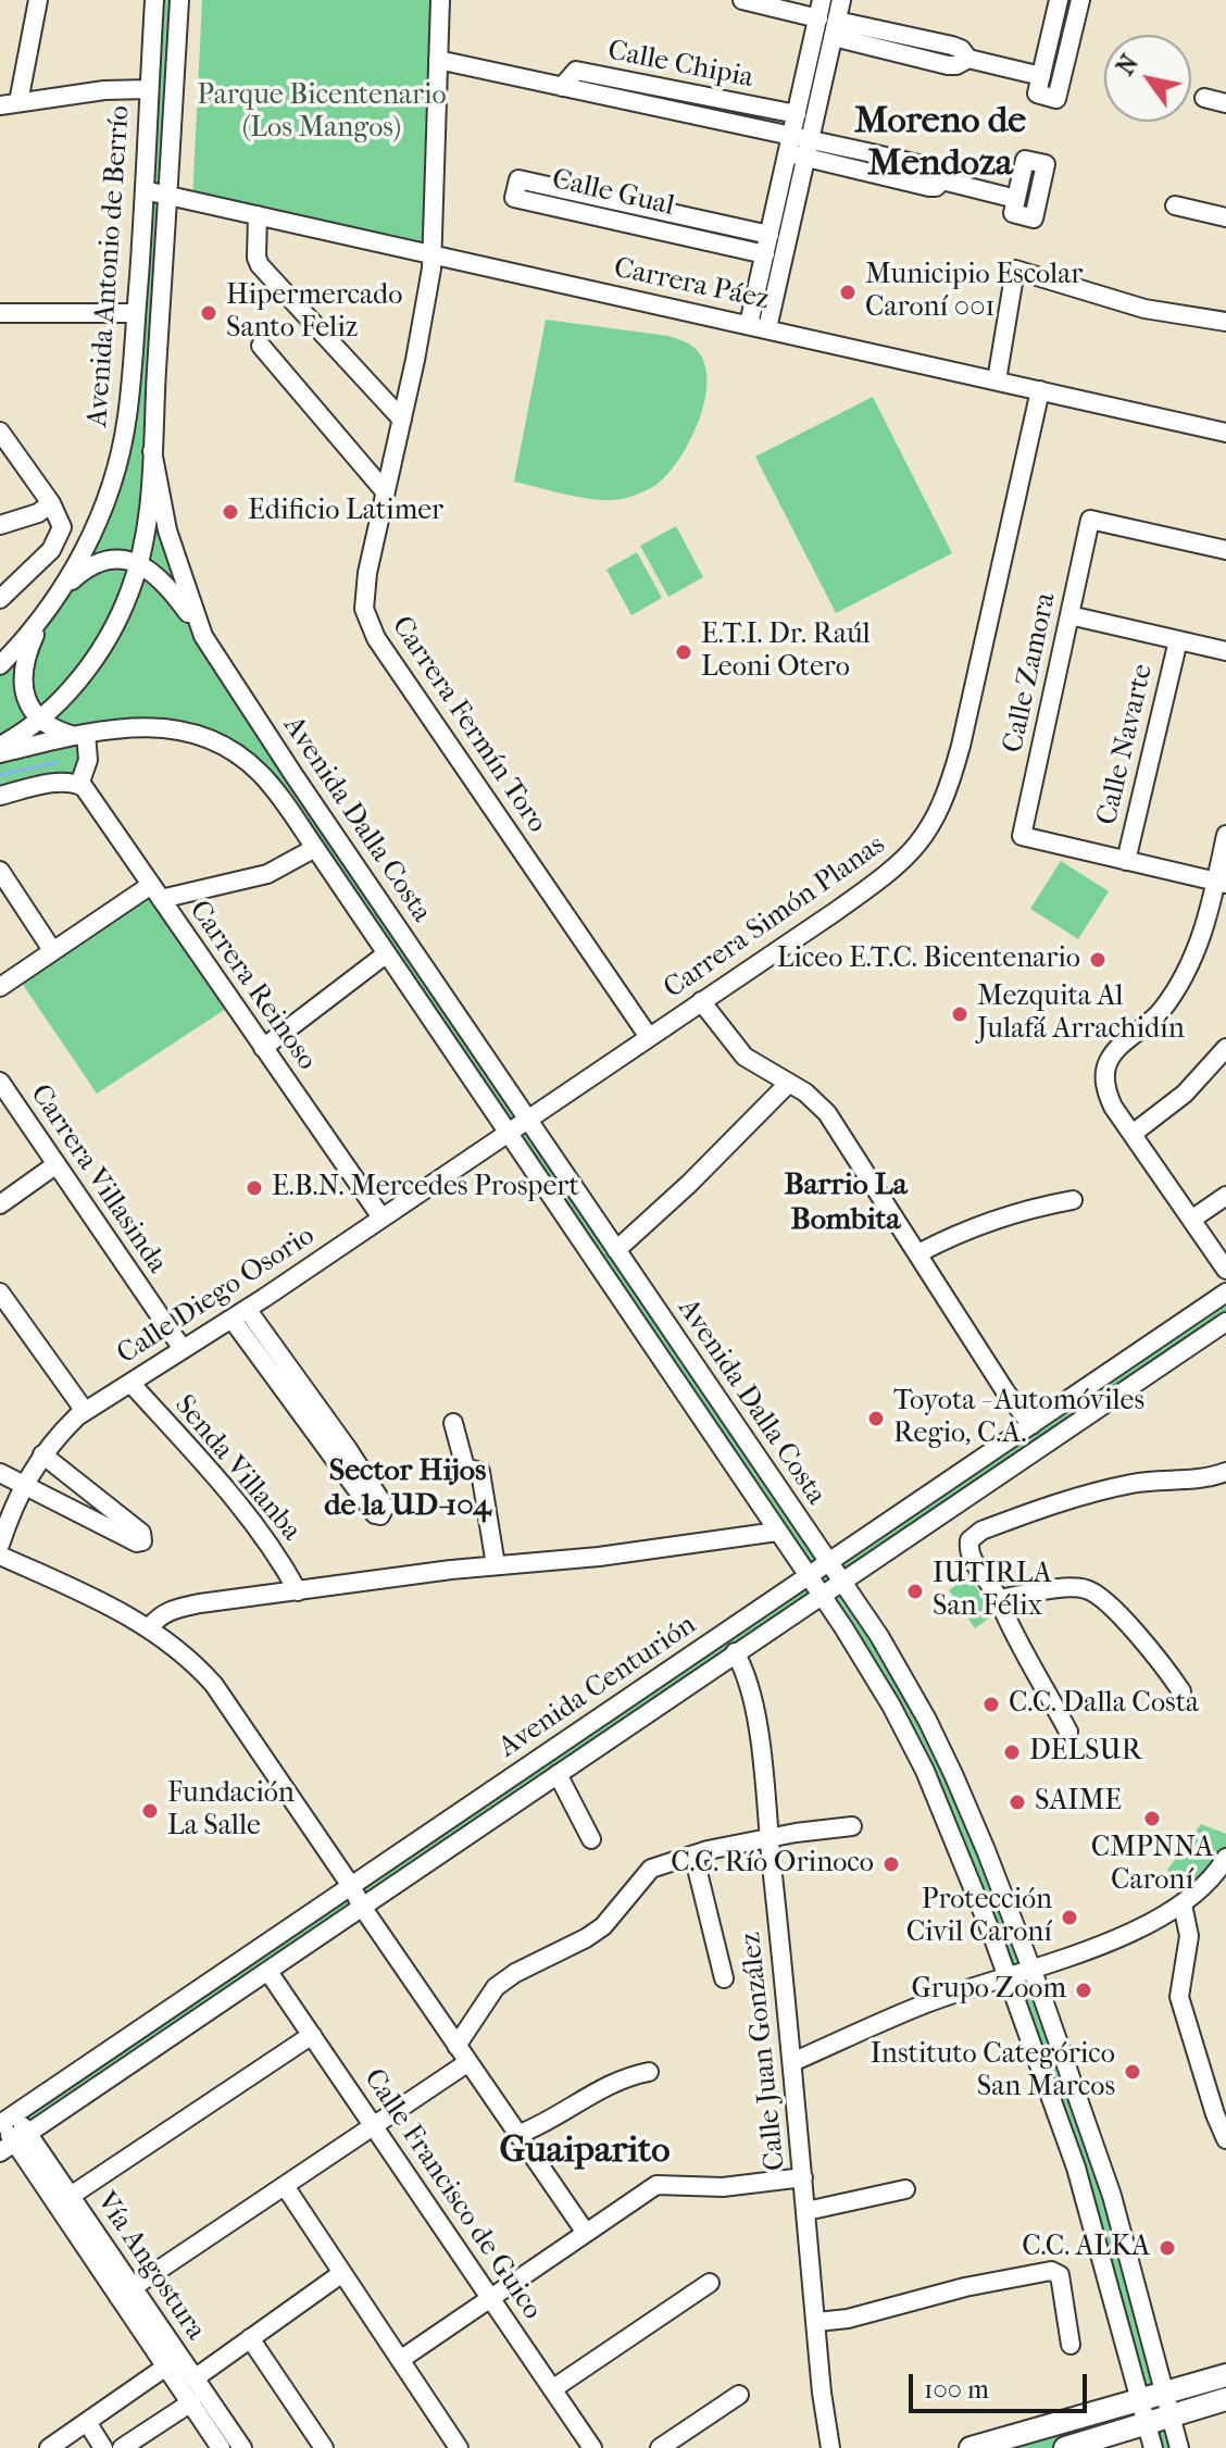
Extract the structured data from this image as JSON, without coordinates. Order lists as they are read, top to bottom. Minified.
{"streets":{"street":["Calle Chipia","Calle Gual","Avenida Antonio de Berrío","Carrera Páez","Calle Zamora","Carrera Fermín Toro","Calle Navarte","Avenida Dalla Costa","Carrera Simón Planas","Carrera Reinoso","Carrera Villasinda","Calle Diego Osorio","Senda Villanba","Avenida Centurión","Calle Juan González","Calle Francisco de Guico","Vía Angostura"]},"crossings":[["Calle Chipia","Carrera Fermín Toro"],["Avenida Antonio de Berrío","Carrera Páez"],["Avenida Antonio de Berrío","Avenida Dalla Costa"],["Carrera Páez","Carrera Fermín Toro"],["Carrera Páez","Carrera Simón Planas"],["Calle Zamora","Calle Navarte"],["Carrera Fermín Toro","Carrera Simón Planas"],["Avenida Dalla Costa","Carrera Simón Planas"],["Avenida Dalla Costa","Calle Diego Osorio"],["Avenida Dalla Costa","Avenida Centurión"],["Carrera Simón Planas","Calle Diego Osorio"],["Carrera Reinoso","Calle Diego Osorio"],["Carrera Villasinda","Calle Diego Osorio"],["Calle Diego Osorio","Senda Villanba"],["Avenida Centurión","Calle Juan González"],["Avenida Centurión","Calle Francisco de Guico"],["Avenida Centurión","Vía Angostura"]],"districts":["Moreno de Mendoza","Barrio La Bombita","Sector Hijos de la UD-104","Guaiparito"],"parks":["Parque Bicentenario (Los Mangos)"],"places":["Municipio Escolar Caroní 001","Hipermercado Santo Feliz","Edificio Latimer","E.T.I. Dr. Raúl Leoni Otero","Liceo E.T.C. Bicentenario","Mezquita Al Julafá Arrachidín","E.B.N. Mercedes Prospert","Toyota - Automóviles Regio, C.A.","IUTIRLA San Félix","C.C. Dalla Costa","DELSUR","SAIME","Fundación La Salle","CMPNNA Caroní","C.C. Río Orinoco","Protección Civil Caroní","Grupo Zoom","Instituto Categórico San Marcos","C.C. ALKA"],"scale_bar":"100 m","north":"top left"}
